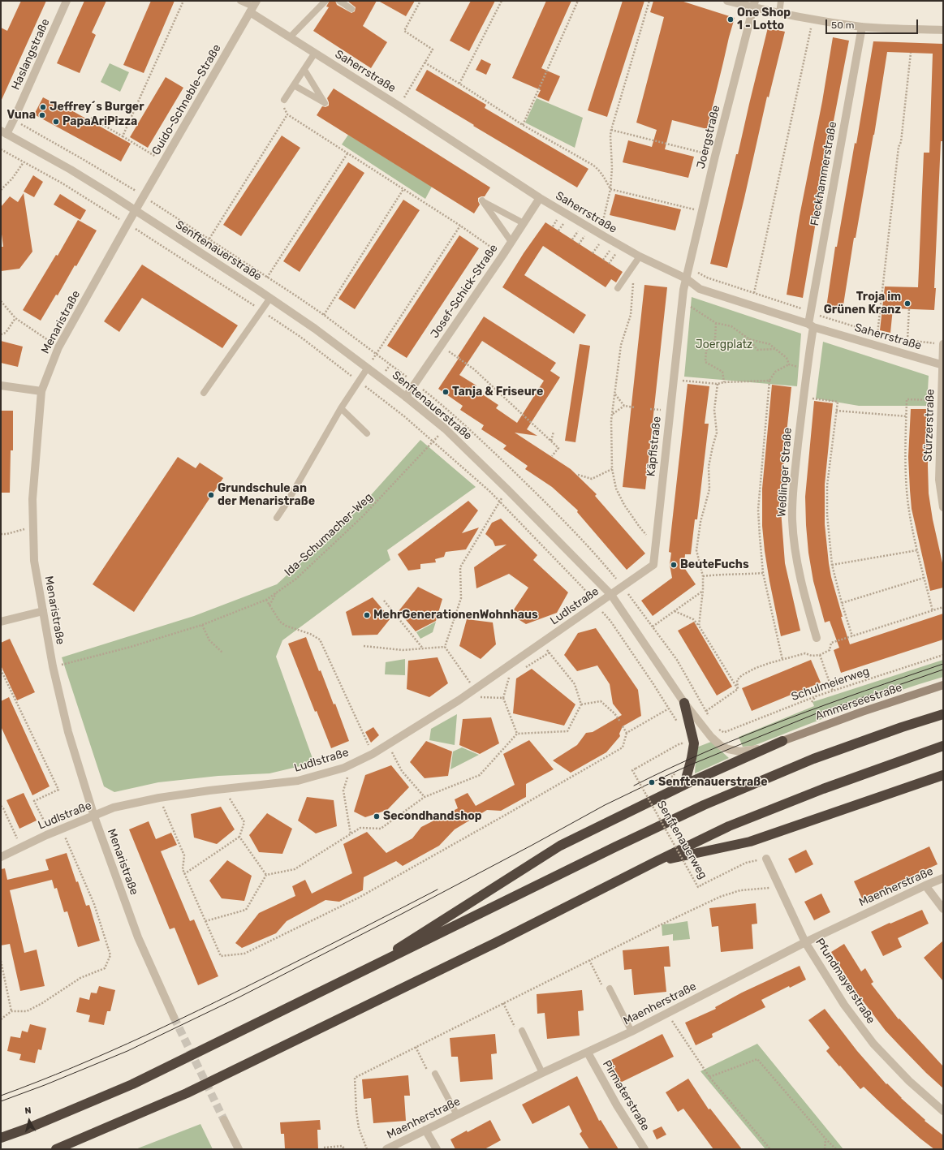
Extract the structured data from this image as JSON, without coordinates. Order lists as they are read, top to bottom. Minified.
{"streets":{"main road":["Ammerseestraße"],"street":["Haslangstraße","Saherrstraße","Guido-Schneble-Straße","Joergstraße","Fleckhammerstraße","Senftenauerstraße","Josef-Schick-Straße","Menaristraße","Stürzerstraße","Käpflstraße","Weßlinger Straße","Ludlstraße","Maenherstraße","Pfundmayerstraße","Pirmaterstraße"],"path":["Ida-Schumacher-Weg","Schulmeierweg","Senftenauerweg"]},"crossings":[["Haslangstraße","Senftenauerstraße"],["Saherrstraße","Guido-Schneble-Straße"],["Saherrstraße","Joergstraße"],["Saherrstraße","Fleckhammerstraße"],["Saherrstraße","Josef-Schick-Straße"],["Saherrstraße","Stürzerstraße"],["Saherrstraße","Käpflstraße"],["Saherrstraße","Weßlinger Straße"],["Guido-Schneble-Straße","Senftenauerstraße"],["Guido-Schneble-Straße","Menaristraße"],["Joergstraße","Käpflstraße"],["Fleckhammerstraße","Weßlinger Straße"],["Senftenauerstraße","Josef-Schick-Straße"],["Senftenauerstraße","Menaristraße"],["Senftenauerstraße","Käpflstraße"],["Senftenauerstraße","Ida-Schumacher-Weg"],["Senftenauerstraße","Ludlstraße"],["Senftenauerstraße","Ammerseestraße"],["Menaristraße","Ida-Schumacher-Weg"],["Menaristraße","Ludlstraße"],["Käpflstraße","Ludlstraße"],["Maenherstraße","Pfundmayerstraße"],["Maenherstraße","Pirmaterstraße"]],"parks":["Joergplatz"],"places":["One Shop 1 - Lotto","Jeffrey´s Burger","Vuna","PapaAriPizza","Troja im Grünen Kranz","Tanja & Friseure","Grundschule an der Menaristraße","BeuteFuchs","MehrGenerationenWohnhaus","Senftenauerstraße","Secondhandshop"],"scale_bar":"50 m","north":"top"}
